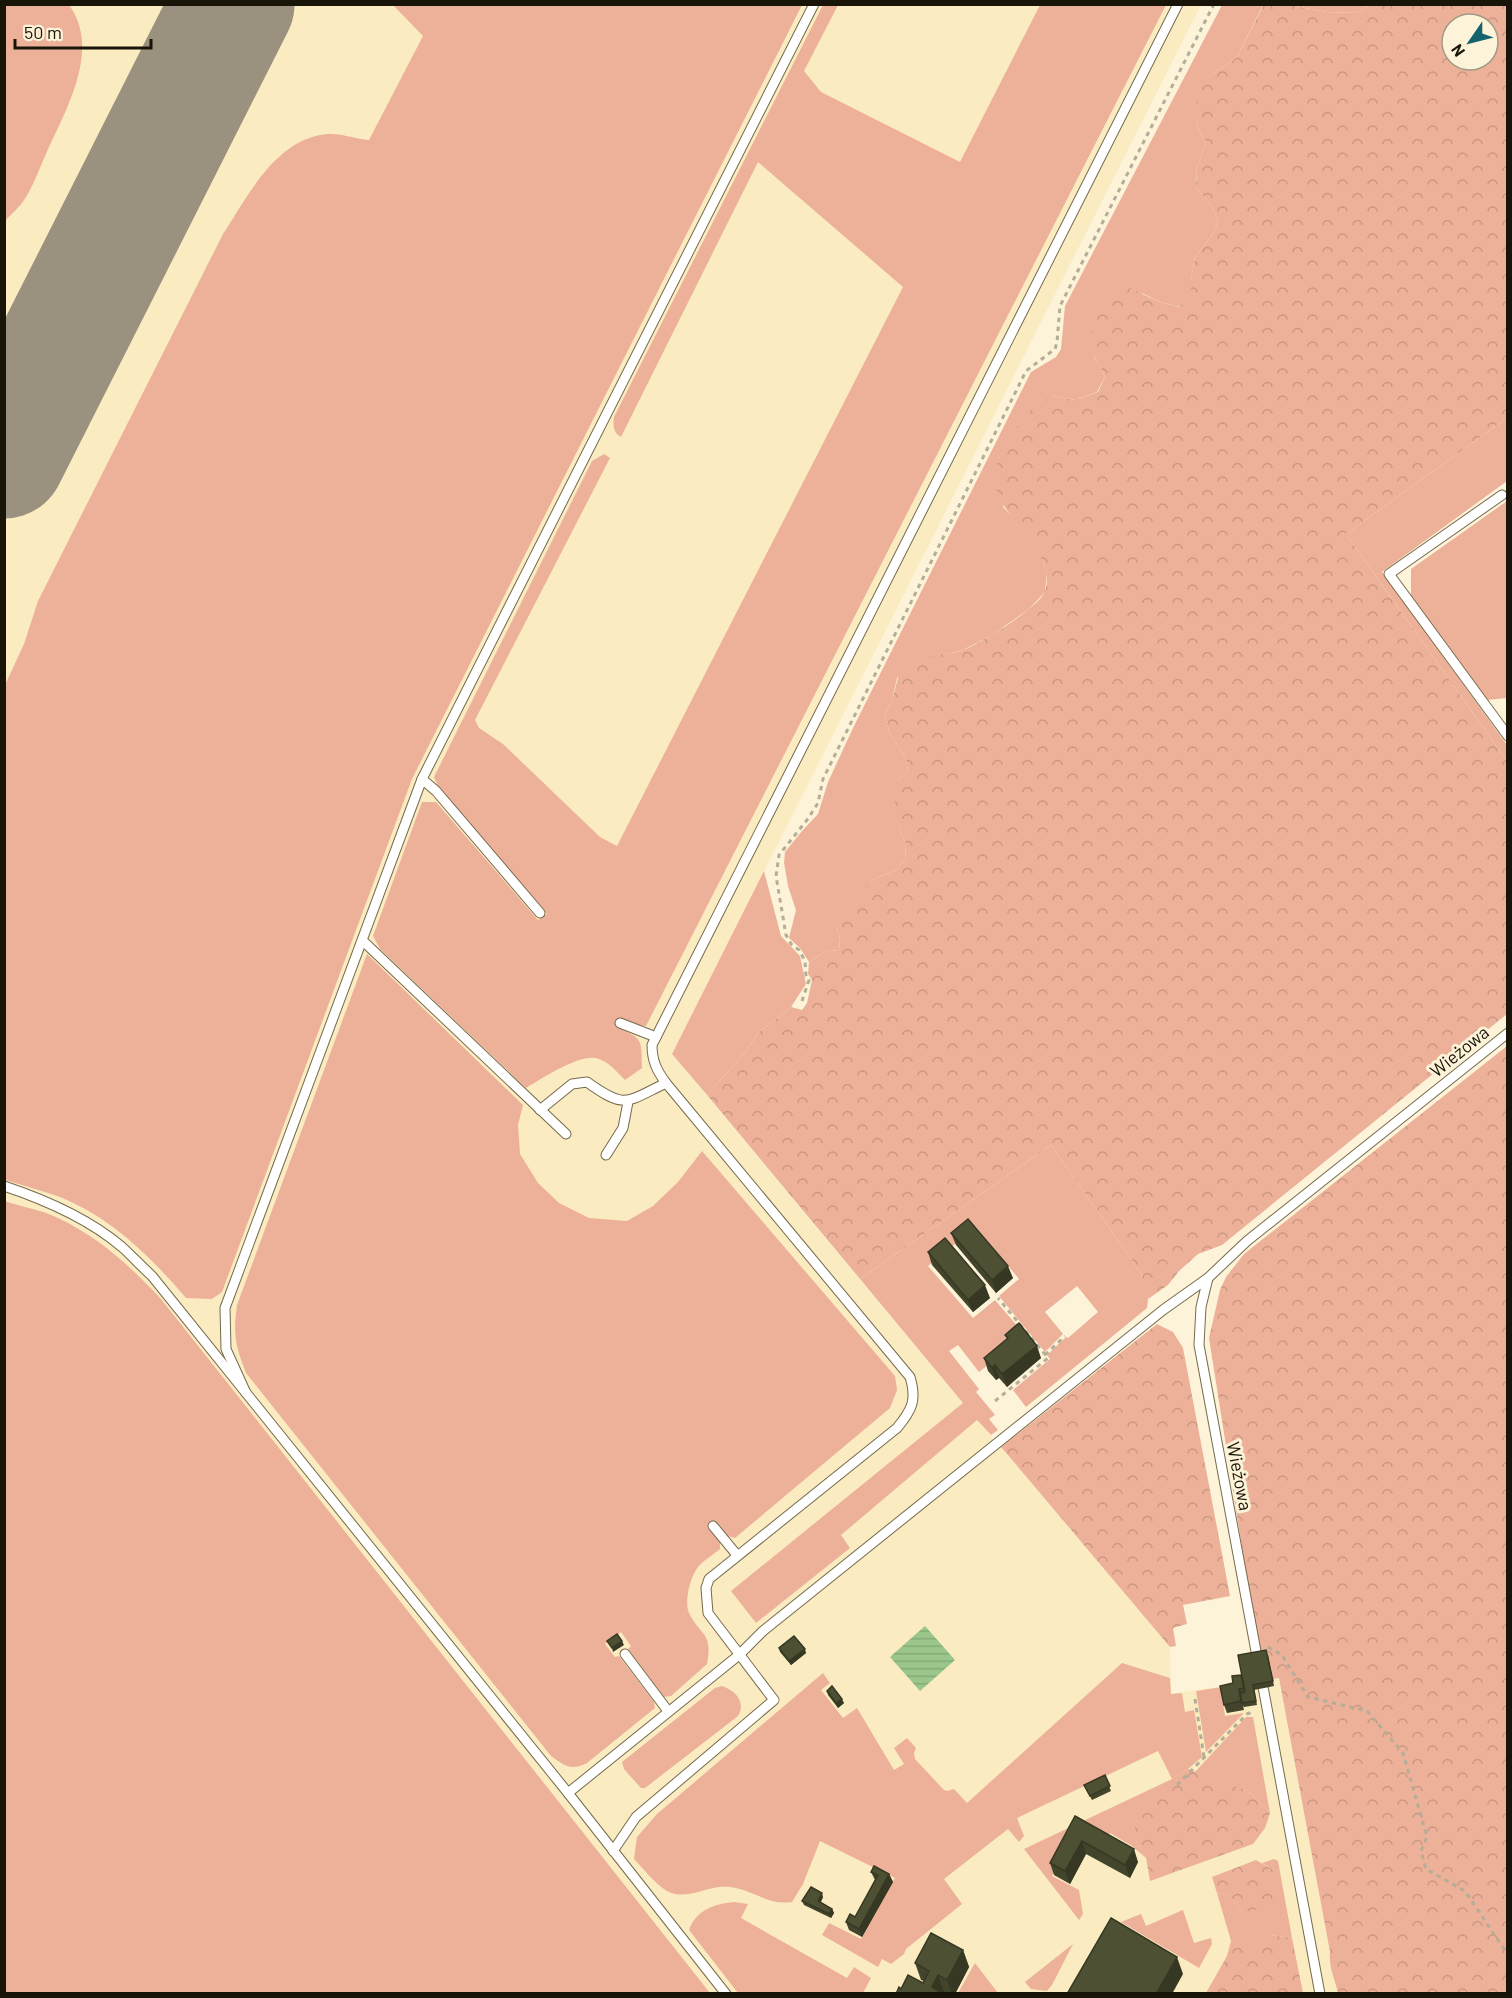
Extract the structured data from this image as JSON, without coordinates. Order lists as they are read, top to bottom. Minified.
{"streets":{"lane":["Wieżowa"]},"scale_bar":"50 m","north":"bottom left"}
